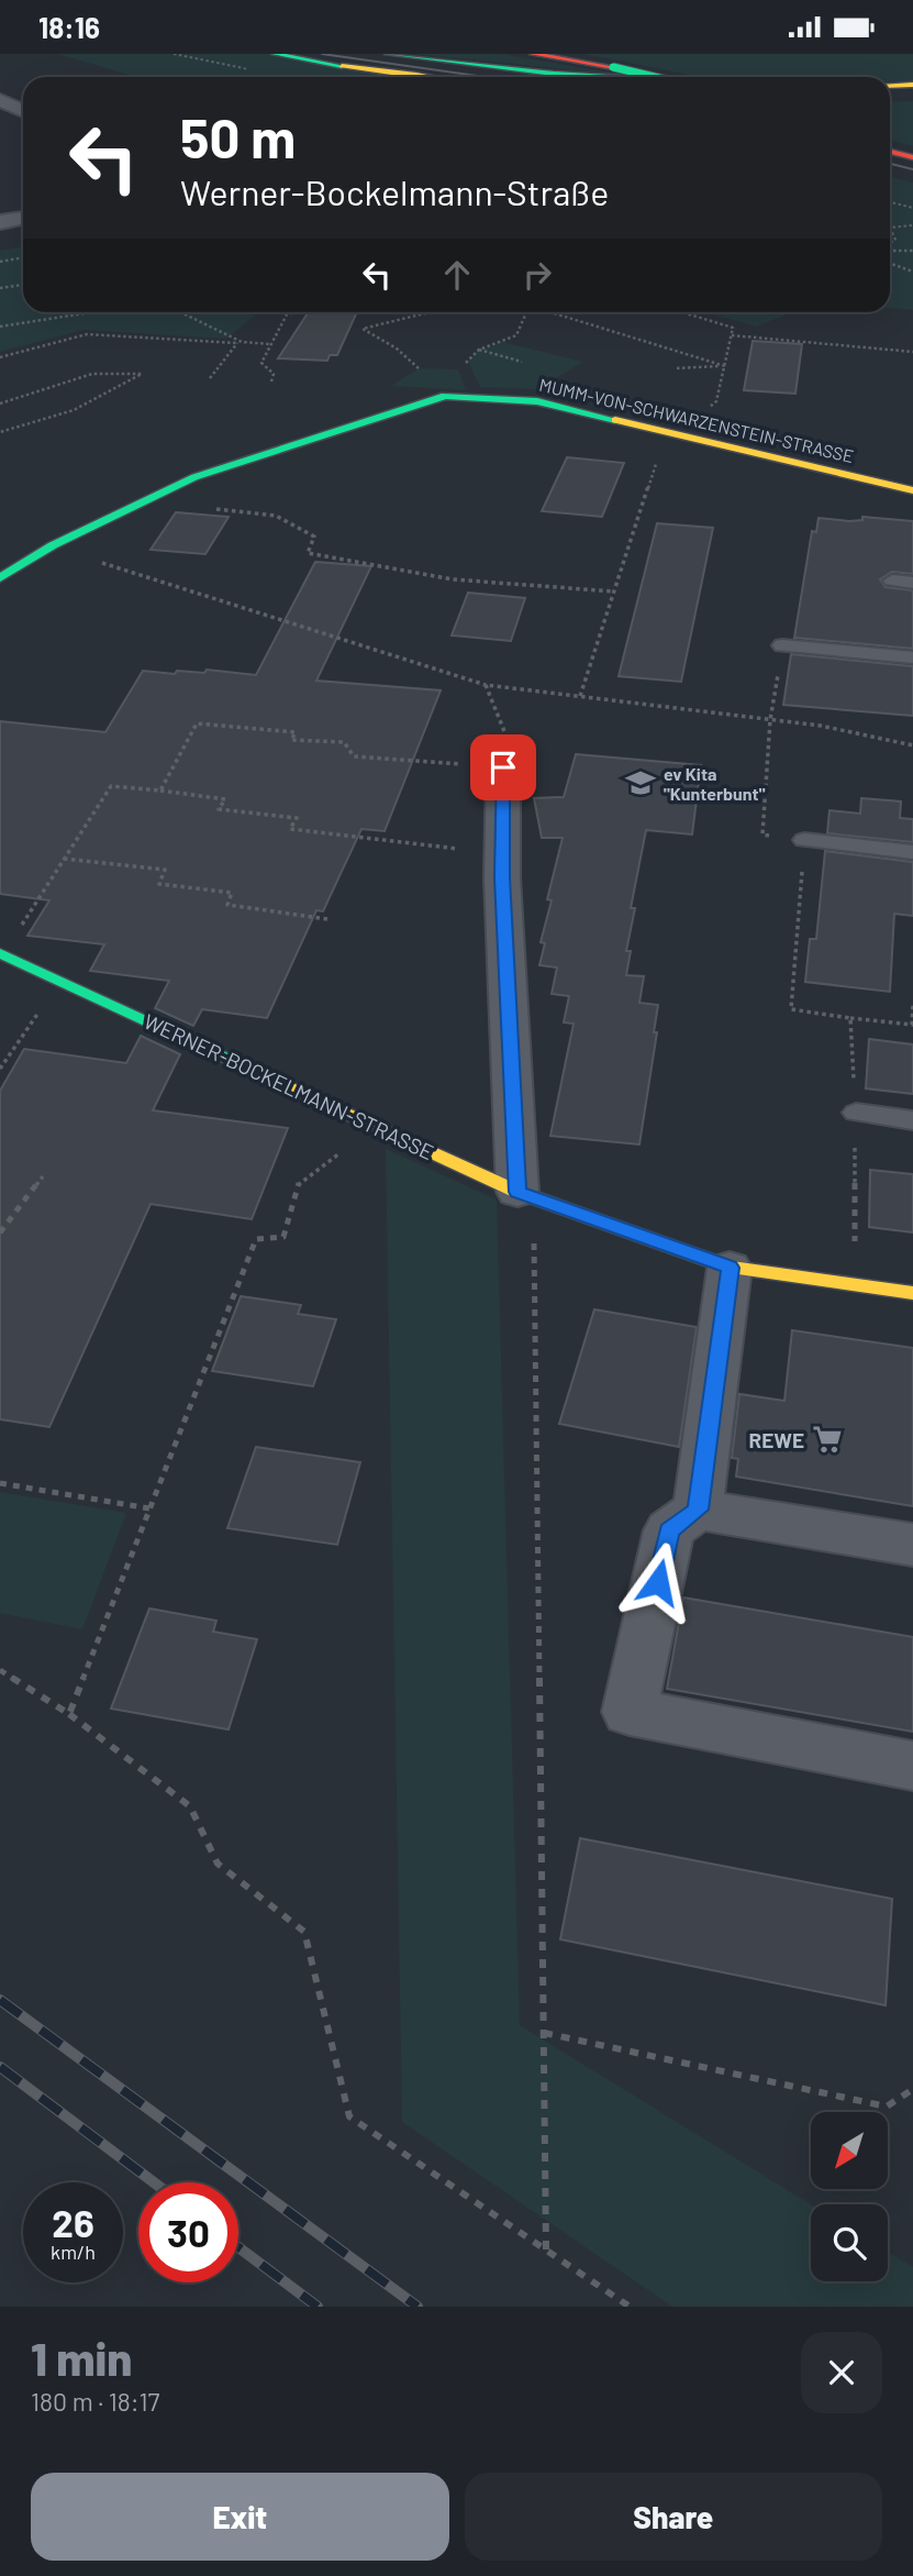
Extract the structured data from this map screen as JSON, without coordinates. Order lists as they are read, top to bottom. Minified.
{"streets":{"main road":["MUMM-VON-SCHWARZENSTEIN-STRASSE","WERNER-BOCKELMANN-STRASSE"]},"places":{"school or university":["ev Kita \"Kunterbunt\""],"supermarket":["REWE"]},"north":"bottom left","page":{"status":"18:16","turn":["50 m","Werner-Bockelmann-Straße"],"speed":"26 km/h","limit":"30","heading":["1 min","180 m · 18:17"],"buttons":["Exit","Share"]}}
